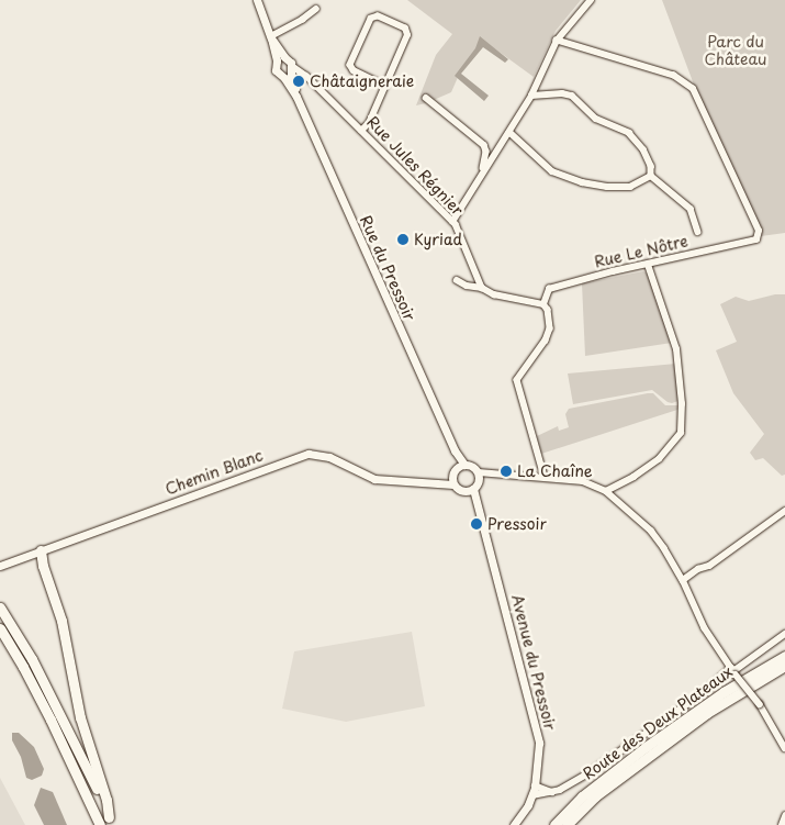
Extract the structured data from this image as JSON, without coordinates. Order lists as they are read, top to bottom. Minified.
{"streets":{"main road":["Route des Deux Plateaux"],"street":["Rue Jules Régnier","Rue Le Nôtre","Rue du Pressoir","Chemin Blanc","Avenue du Pressoir"]},"crossings":[["Rue Jules Régnier","Rue du Pressoir"],["Rue du Pressoir","Chemin Blanc"],["Rue du Pressoir","Avenue du Pressoir"],["Chemin Blanc","Avenue du Pressoir"]],"parks":["Parc du Château"],"places":["Châtaigneraie","Kyriad","La Chaîne","Pressoir"]}
